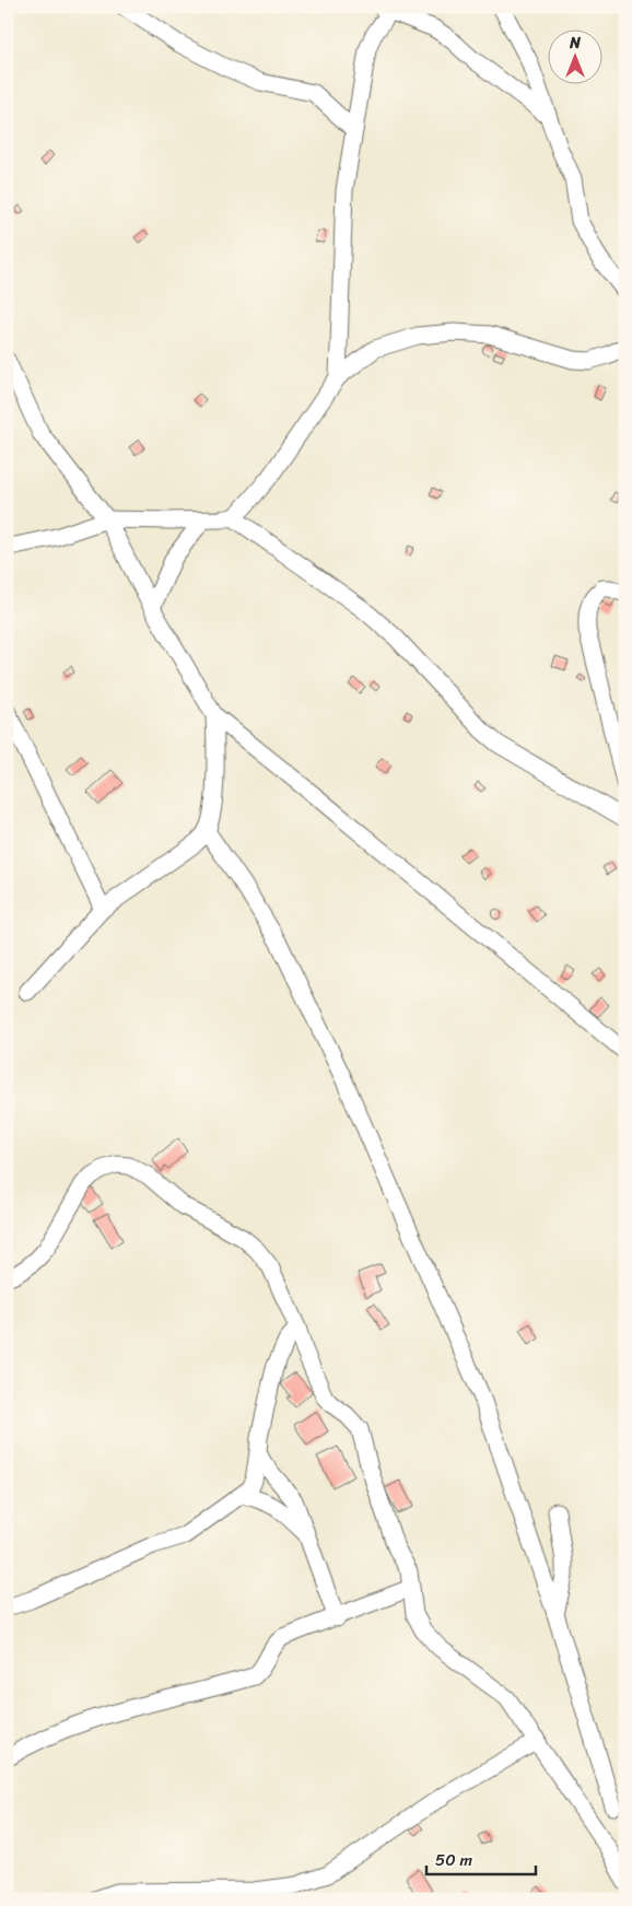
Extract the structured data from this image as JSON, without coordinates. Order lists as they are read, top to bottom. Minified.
{"scale_bar":"50 m","north":"top"}
